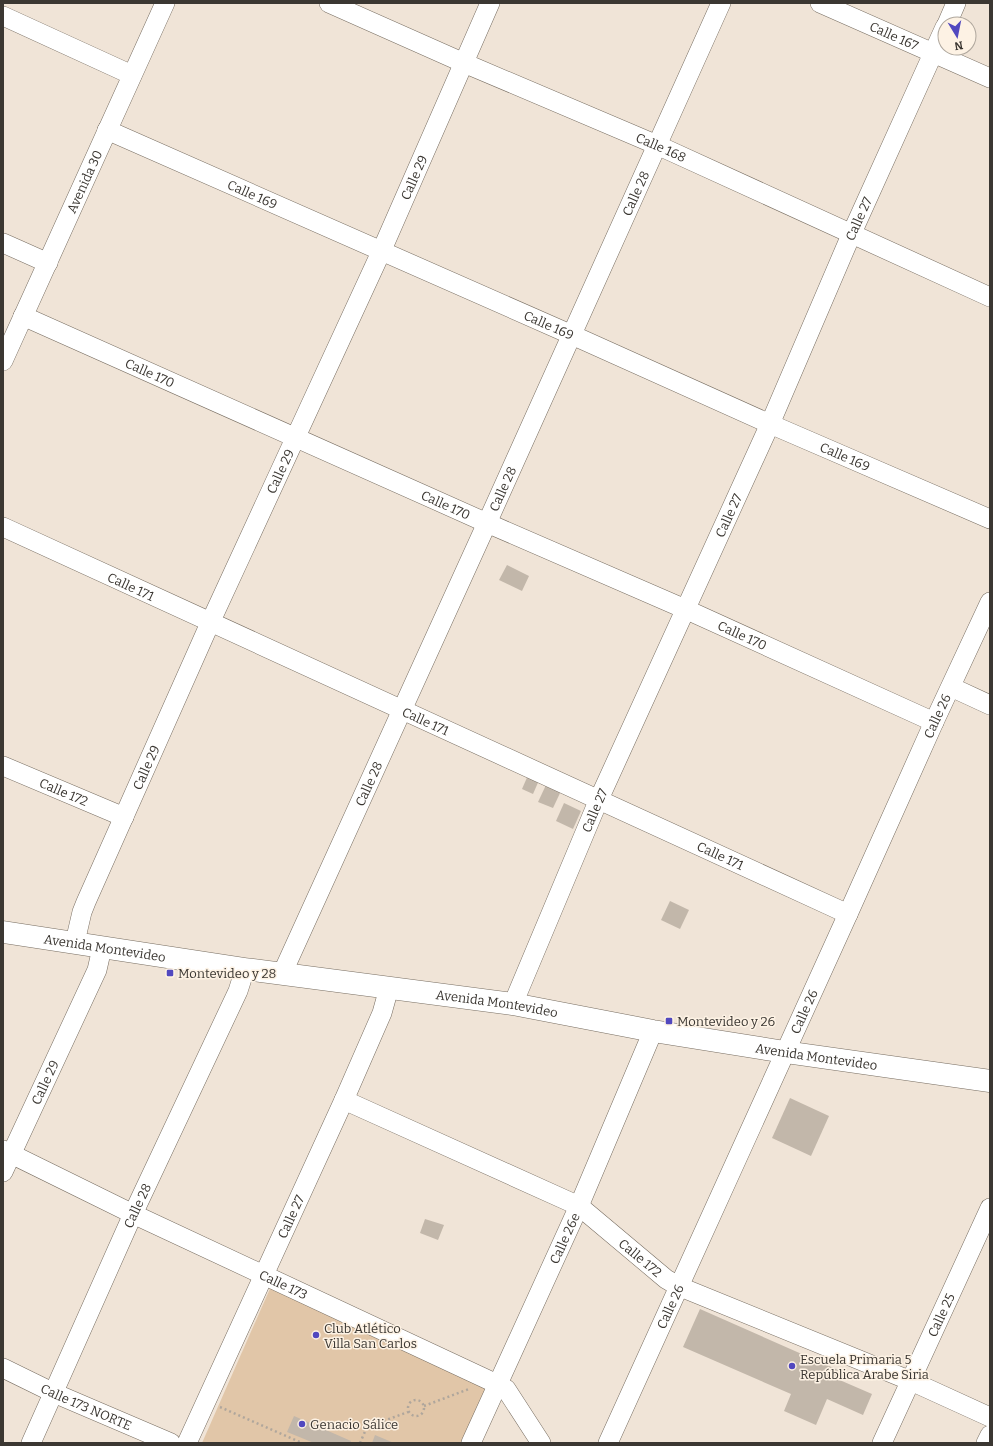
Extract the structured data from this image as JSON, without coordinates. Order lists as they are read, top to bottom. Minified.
{"streets":{"main road":["Avenida Montevideo"],"street":["Calle 167","Calle 168","Calle 29","Avenida 30","Calle 28","Calle 169","Calle 27","Calle 170","Calle 171","Calle 26","Calle 172","Calle 26e","Calle 173","Calle 25","Calle 173 NORTE"]},"crossings":[["Calle 167","Calle 27"],["Calle 168","Calle 29"],["Calle 168","Calle 28"],["Calle 168","Calle 27"],["Calle 29","Calle 169"],["Calle 29","Calle 170"],["Calle 29","Calle 171"],["Calle 29","Calle 172"],["Calle 29","Avenida Montevideo"],["Calle 29","Calle 173"],["Avenida 30","Calle 169"],["Avenida 30","Calle 170"],["Calle 28","Calle 169"],["Calle 28","Calle 170"],["Calle 28","Calle 171"],["Calle 28","Avenida Montevideo"],["Calle 28","Calle 173"],["Calle 28","Calle 173 NORTE"],["Calle 169","Calle 27"],["Calle 27","Calle 170"],["Calle 27","Calle 171"],["Calle 27","Calle 172"],["Calle 27","Avenida Montevideo"],["Calle 27","Calle 173"],["Calle 170","Calle 26"],["Calle 171","Calle 26"],["Calle 26","Calle 172"],["Calle 26","Avenida Montevideo"],["Calle 172","Calle 26e"],["Calle 172","Calle 25"],["Avenida Montevideo","Calle 26e"],["Calle 26e","Calle 173"]],"places":{"transit":["Montevideo y 28","Montevideo y 26"],"other":["Club Atlético Villa San Carlos","Escuela Primaria 5 República Arabe Siria","Genacio Sálice"]},"north":"bottom"}
